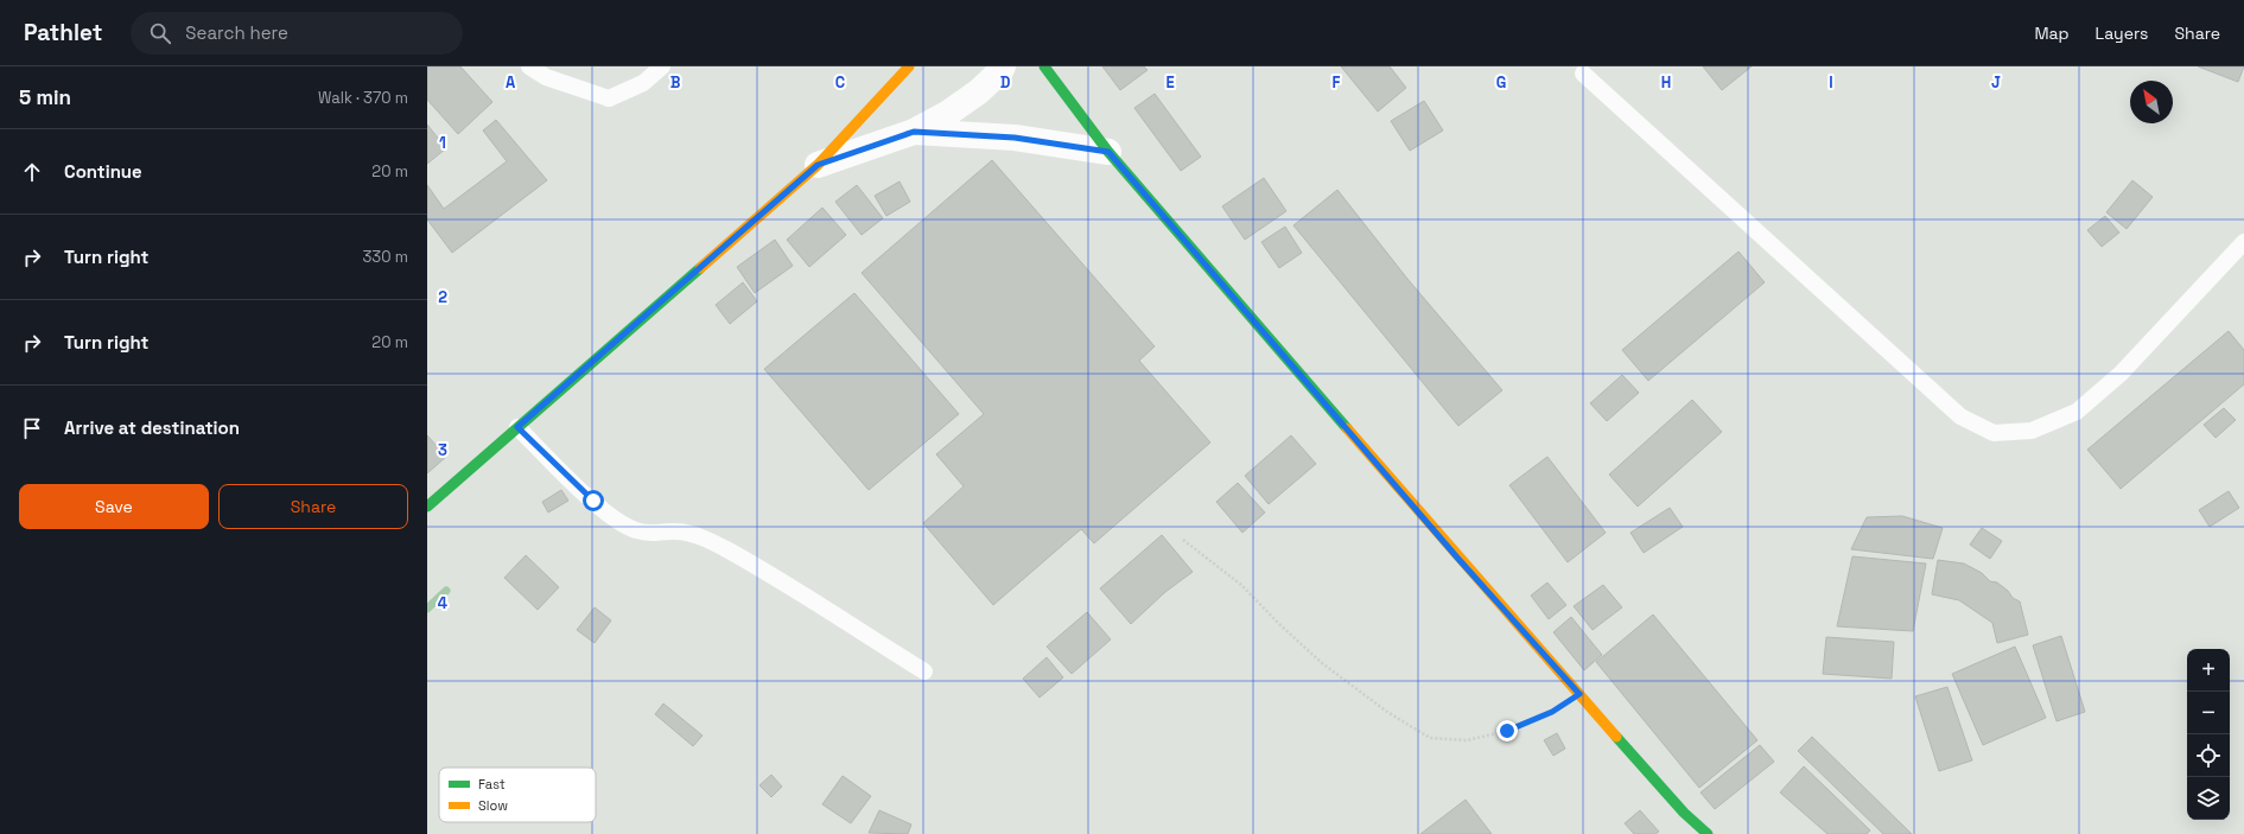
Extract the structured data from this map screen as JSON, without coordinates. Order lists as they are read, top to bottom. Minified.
{"legend":["Fast","Slow"],"north":"top left","page":{"header":"Pathlet","search":"Search here","nav":["Map","Layers","Share"],"heading":["5 min","Walk · 370 m"],"list":[["Continue","20 m"],["Turn right","330 m"],["Turn right","20 m"],"Arrive at destination"],"buttons":["Save","Share"],"map_buttons":["+","−"]},"grid":{"columns":["A","B","C","D","E","F","G","H","I","J"],"rows":["1","2","3","4"]}}
